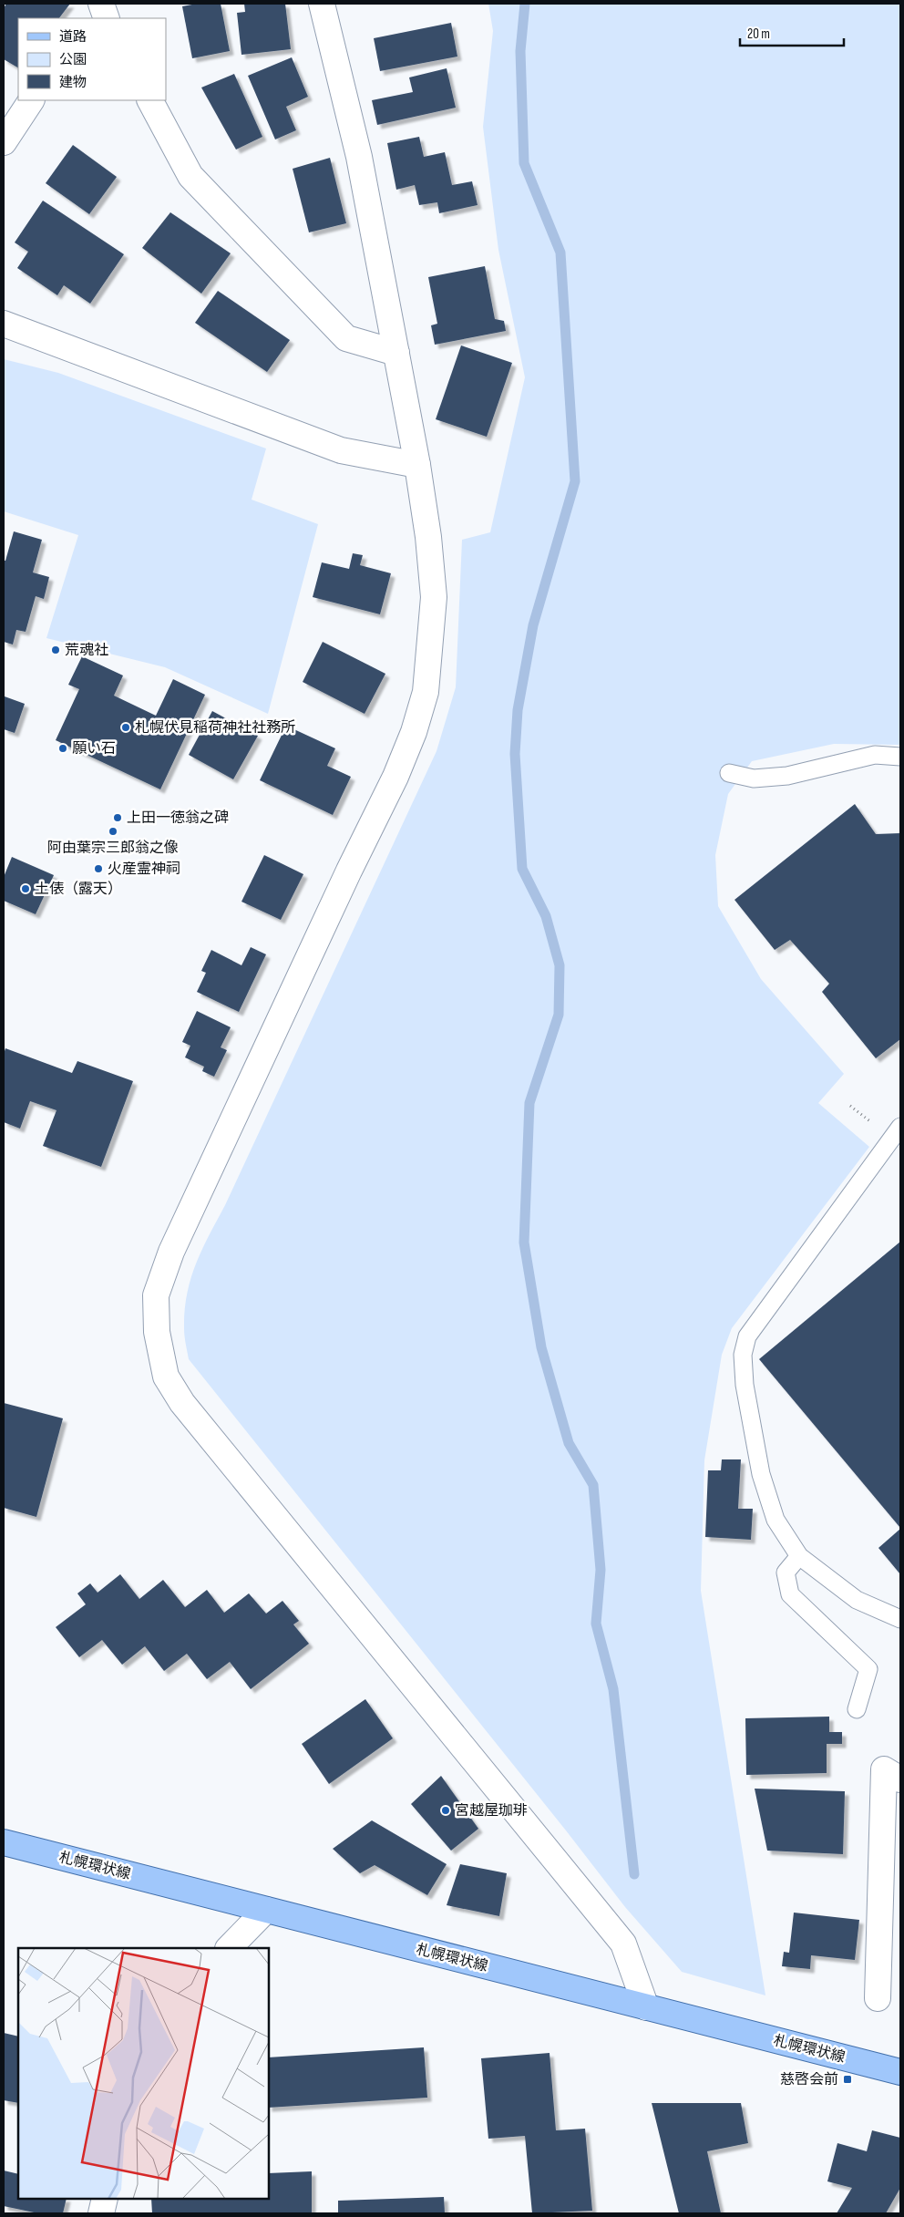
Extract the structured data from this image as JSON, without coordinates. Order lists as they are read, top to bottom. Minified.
{"streets":{"main road":["札幌環状線"]},"places":{"other":["荒魂社","札幌伏見稲荷神社社務所","願い石","上田一徳翁之碑","阿由葉宗三郎翁之像","火産霊神祠","土俵（露天）","宮越屋珈琲"],"transit":["慈啓会前"]},"legend":["道路","公園","建物"],"scale_bar":"20 m"}
